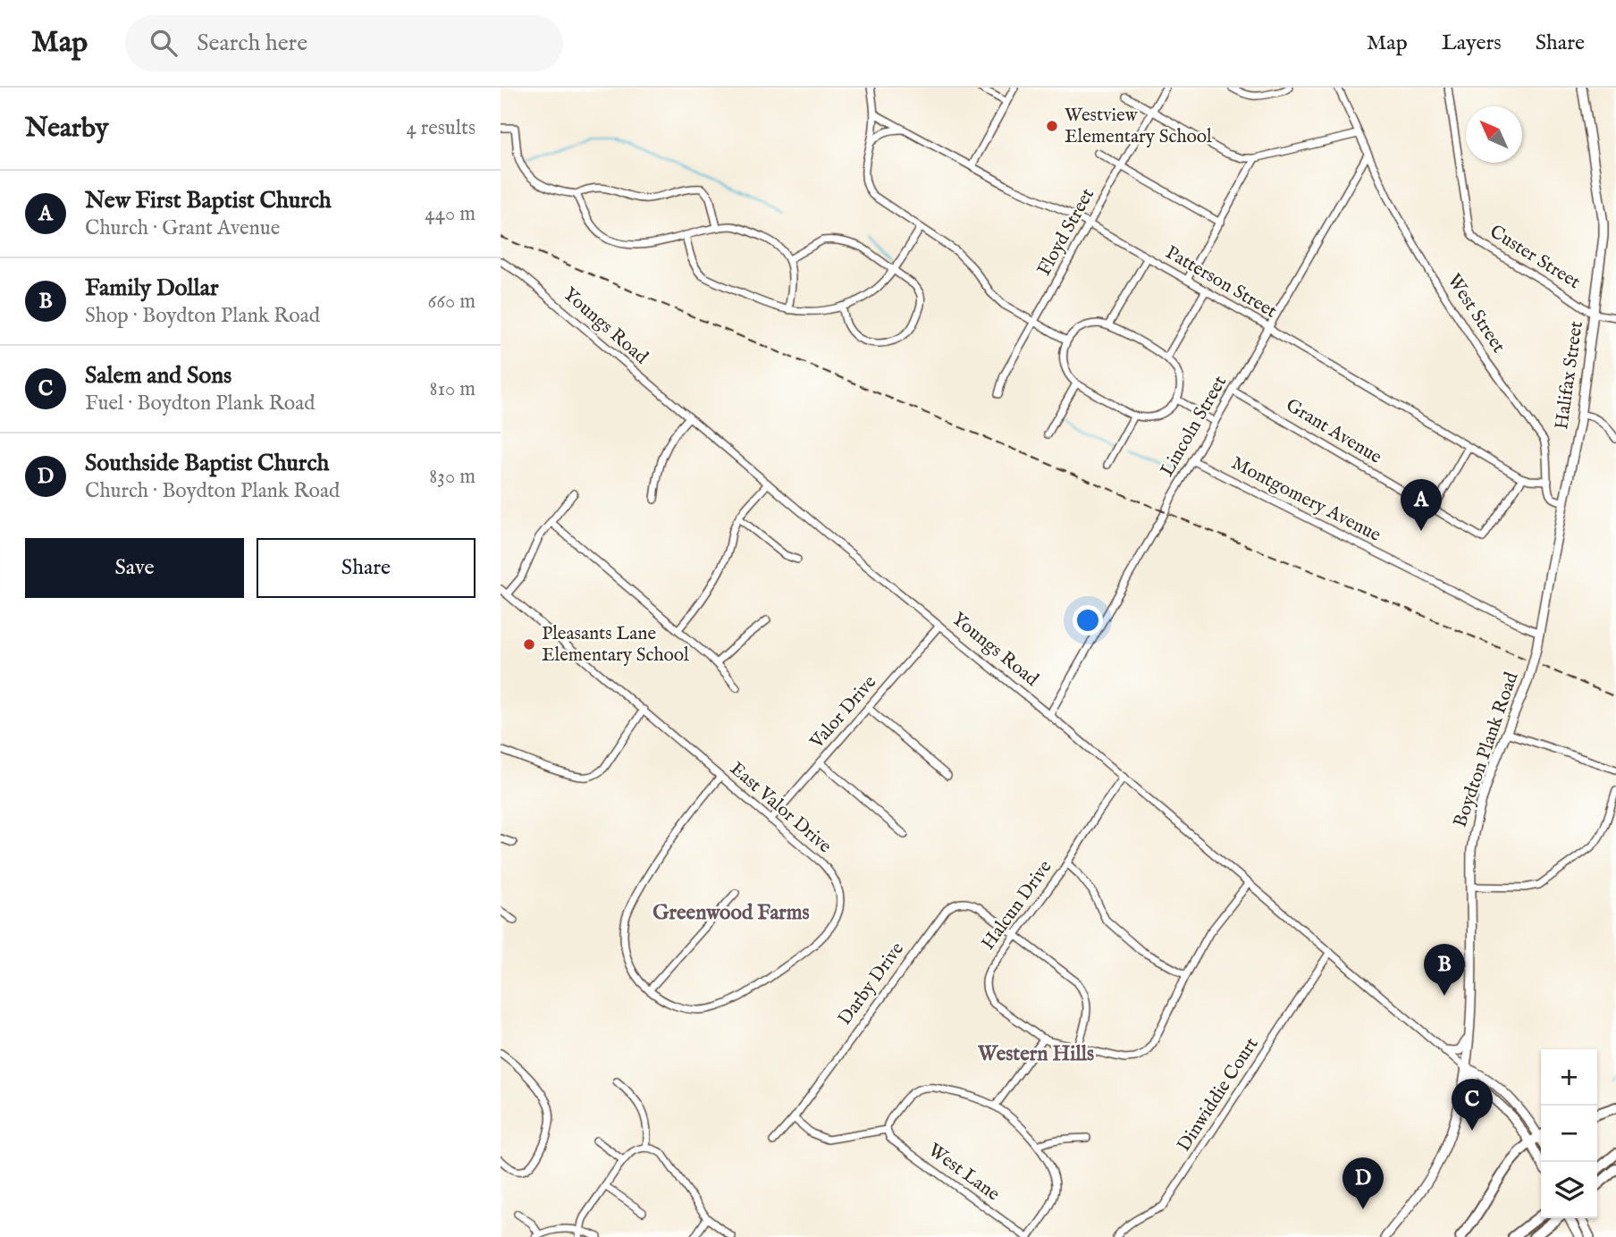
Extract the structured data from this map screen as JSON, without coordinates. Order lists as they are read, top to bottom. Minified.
{"streets":{"main road":["Halifax Street","Boydton Plank Road"],"street":["Floyd Street","Custer Street","Patterson Street","West Street","Youngs Road","Lincoln Street","Grant Avenue","Montgomery Avenue","Valor Drive","East Valor Drive","Halcun Drive","Darby Drive","Dinwiddie Court","West Lane"]},"crossings":[["Floyd Street","Patterson Street"],["Custer Street","Halifax Street"],["Patterson Street","West Street"],["Patterson Street","Lincoln Street"],["Patterson Street","Grant Avenue"],["West Street","Lincoln Street"],["Youngs Road","Lincoln Street"],["Youngs Road","Valor Drive"],["Youngs Road","Boydton Plank Road"],["Youngs Road","Halcun Drive"],["Youngs Road","Dinwiddie Court"],["Halifax Street","Montgomery Avenue"],["Halifax Street","Boydton Plank Road"],["Lincoln Street","Grant Avenue"],["Lincoln Street","Montgomery Avenue"],["Valor Drive","East Valor Drive"],["Halcun Drive","Darby Drive"]],"districts":["Greenwood Farms","Western Hills"],"places":["Westview Elementary School","Pleasants Lane Elementary School"],"north":"top left","page":{"header":"Map","search":"Search here","nav":["Map","Layers","Share"],"heading":["Nearby","4 results"],"list":[{"mark":"A","name":"New First Baptist Church","note":"Church · Grant Avenue","value":"440 m"},{"mark":"B","name":"Family Dollar","note":"Shop · Boydton Plank Road","value":"660 m"},{"mark":"C","name":"Salem and Sons","note":"Fuel · Boydton Plank Road","value":"810 m"},{"mark":"D","name":"Southside Baptist Church","note":"Church · Boydton Plank Road","value":"830 m"}],"pins":["A","B","C","D"],"buttons":["Save","Share"],"map_buttons":["+","−"]}}
